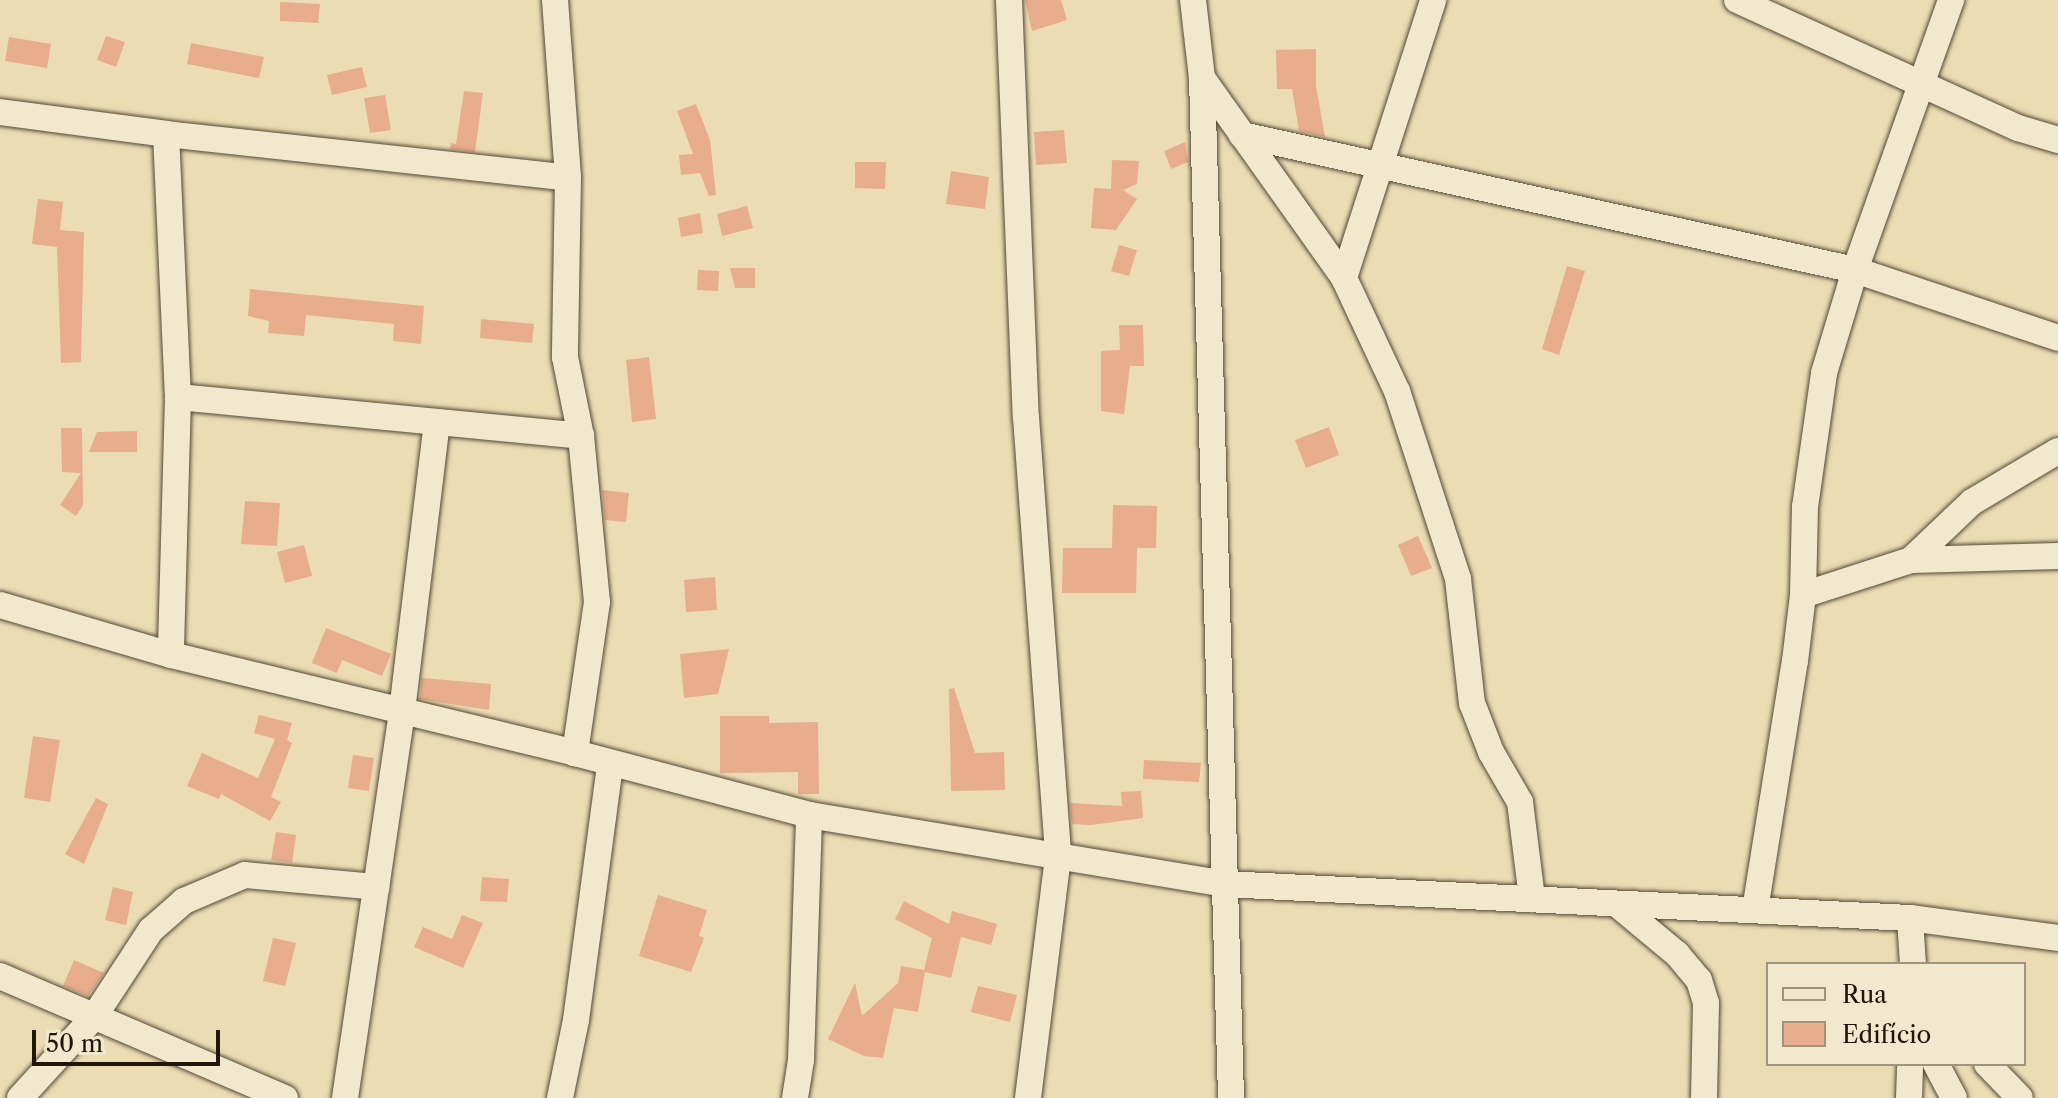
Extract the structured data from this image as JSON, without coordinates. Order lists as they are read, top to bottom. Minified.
{"legend":["Rua","Edifício"],"scale_bar":"50 m"}
